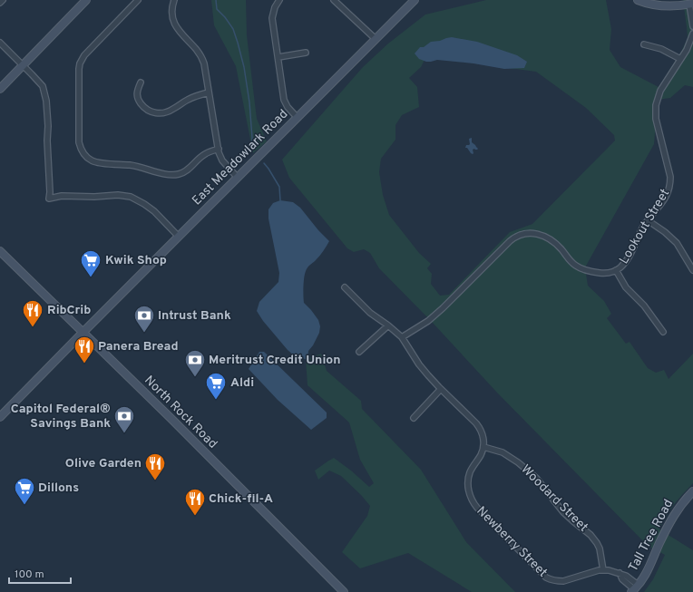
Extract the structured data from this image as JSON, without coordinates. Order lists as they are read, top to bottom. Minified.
{"streets":{"main road":["East Meadowlark Road","North Rock Road","Tall Tree Road"],"street":["Lookout Street","Woodard Street","Newberry Street"]},"crossings":[["East Meadowlark Road","North Rock Road"],["Woodard Street","Newberry Street"],["Tall Tree Road","Newberry Street"]],"places":{"supermarket":["Kwik Shop","Aldi","Dillons"],"restaurant":["RibCrib","Panera Bread","Olive Garden","Chick-fil-A"],"bank":["Intrust Bank","Meritrust Credit Union","Capitol Federal® Savings Bank"]},"scale_bar":"100 m"}
